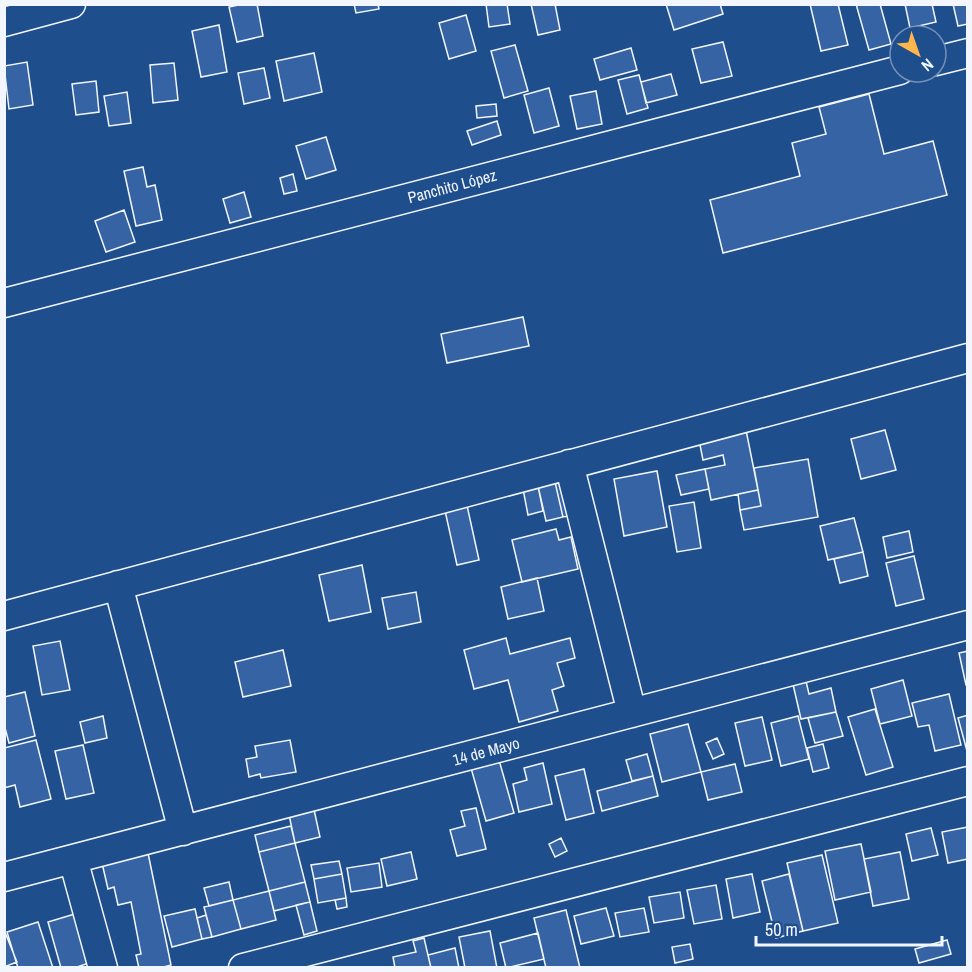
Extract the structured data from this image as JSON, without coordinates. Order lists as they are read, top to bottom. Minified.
{"streets":{"street":["Panchito López","14 de Mayo"]},"scale_bar":"50 m","north":"bottom right"}
